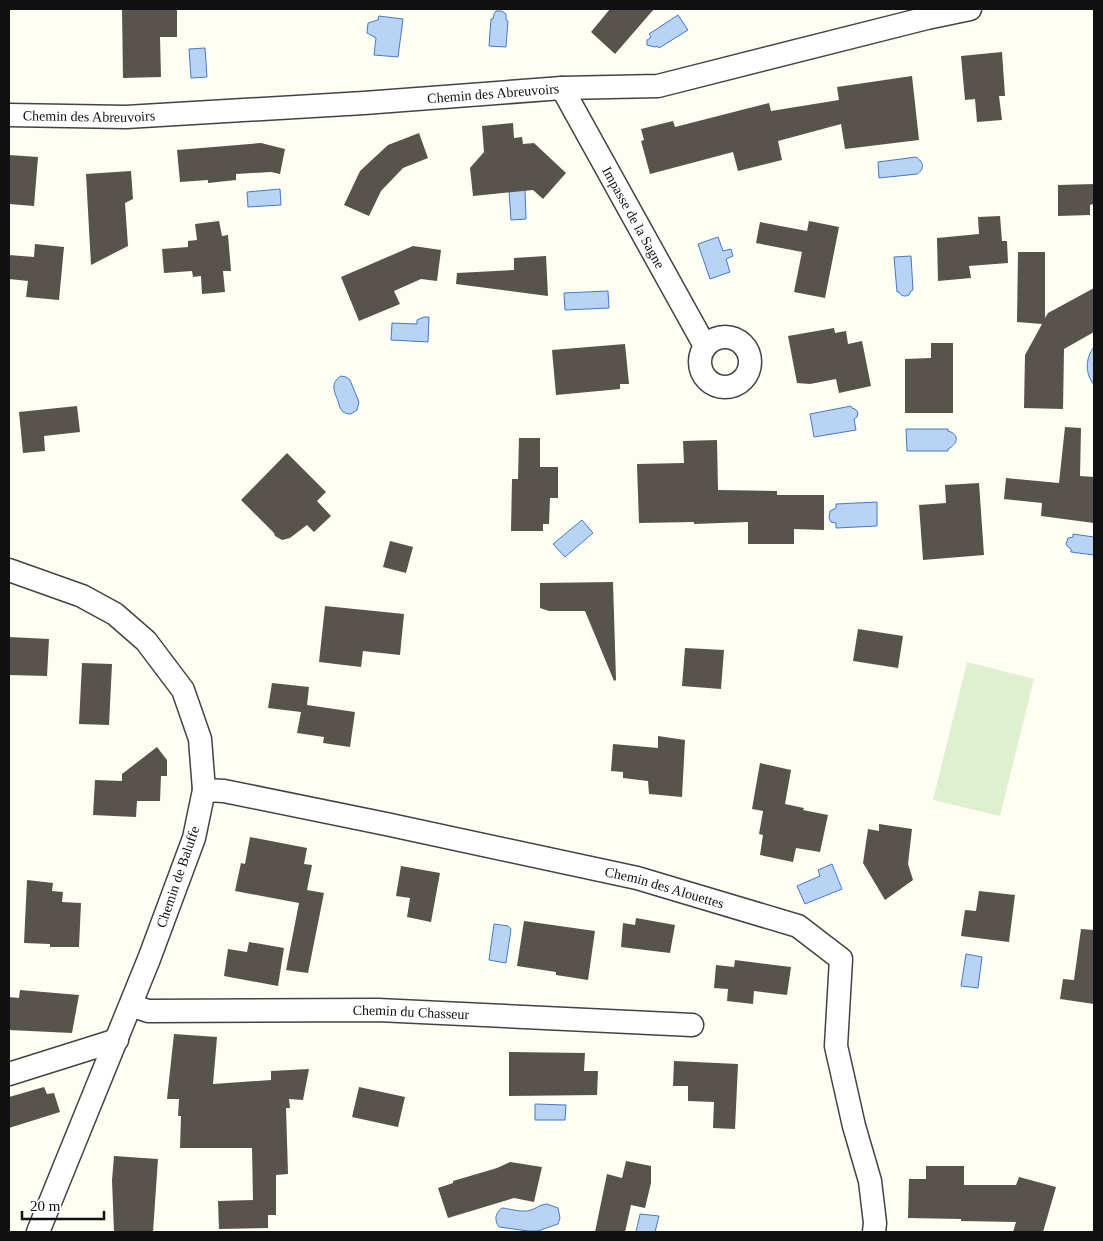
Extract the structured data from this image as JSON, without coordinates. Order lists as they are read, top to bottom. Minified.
{"streets":{"street":["Chemin des Abreuvoirs","Impasse de la Sagne","Chemin de Baluffe","Chemin des Alouettes","Chemin du Chasseur"]},"crossings":[["Chemin des Abreuvoirs","Impasse de la Sagne"],["Chemin de Baluffe","Chemin des Alouettes"],["Chemin de Baluffe","Chemin du Chasseur"]],"scale_bar":"20 m"}
